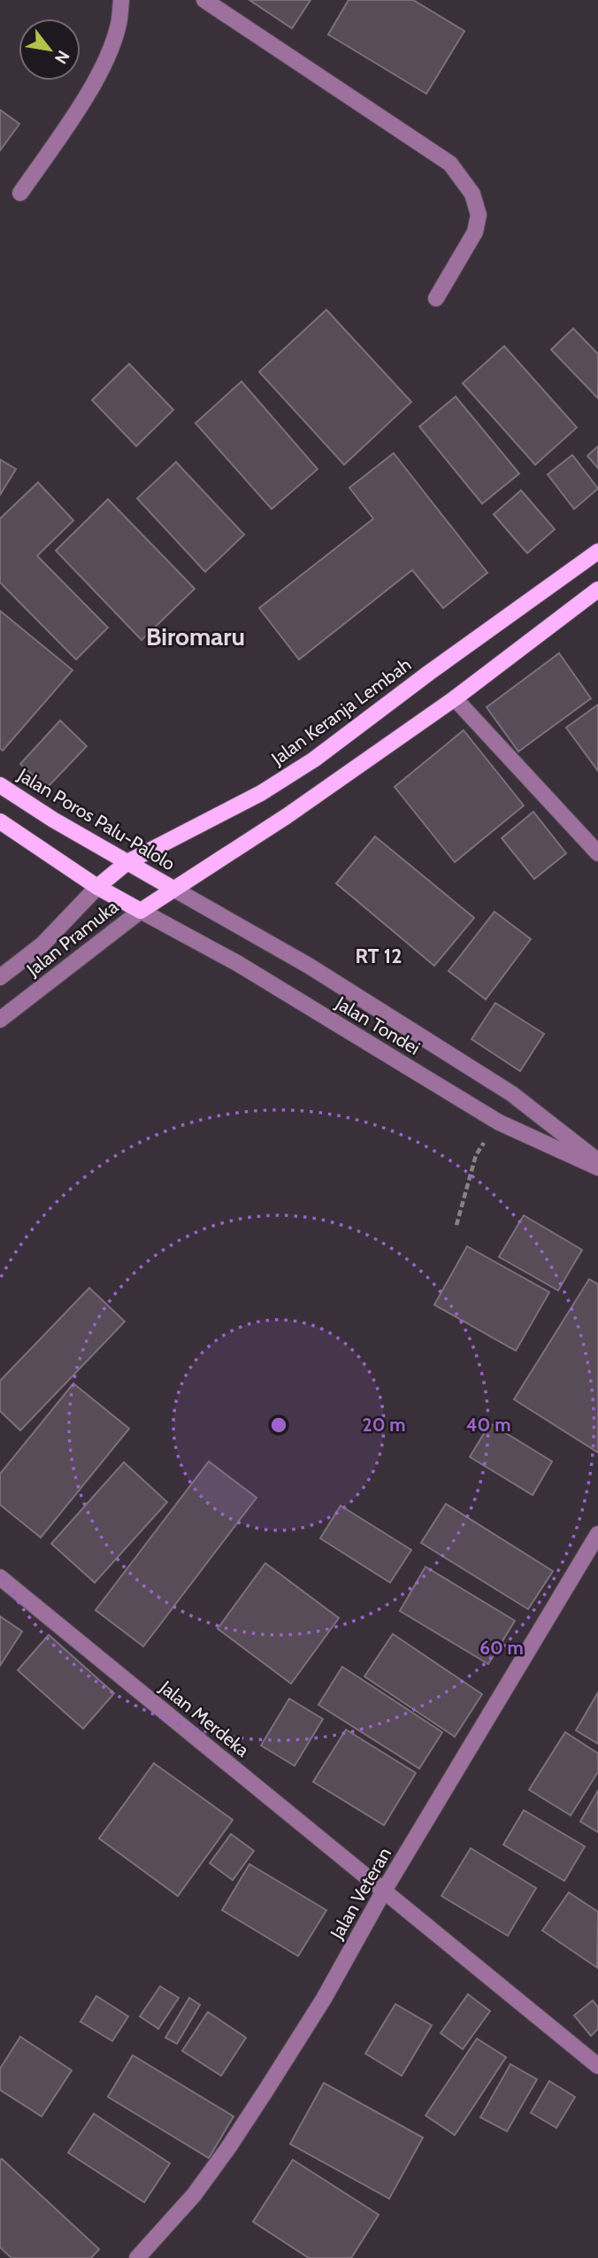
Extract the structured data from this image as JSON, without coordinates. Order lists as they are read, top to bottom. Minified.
{"streets":{"main road":["Jalan Keranja Lembah","Jalan Poros Palu-Palolo"],"street":["Jalan Pramuka","Jalan Tondei","Jalan Merdeka","Jalan Veteran"]},"crossings":[["Jalan Keranja Lembah","Jalan Poros Palu-Palolo"],["Jalan Pramuka","Jalan Tondei"],["Jalan Merdeka","Jalan Veteran"]],"districts":["Biromaru","RT 12"],"north":"bottom right","rings":["20 m","40 m","60 m"]}
